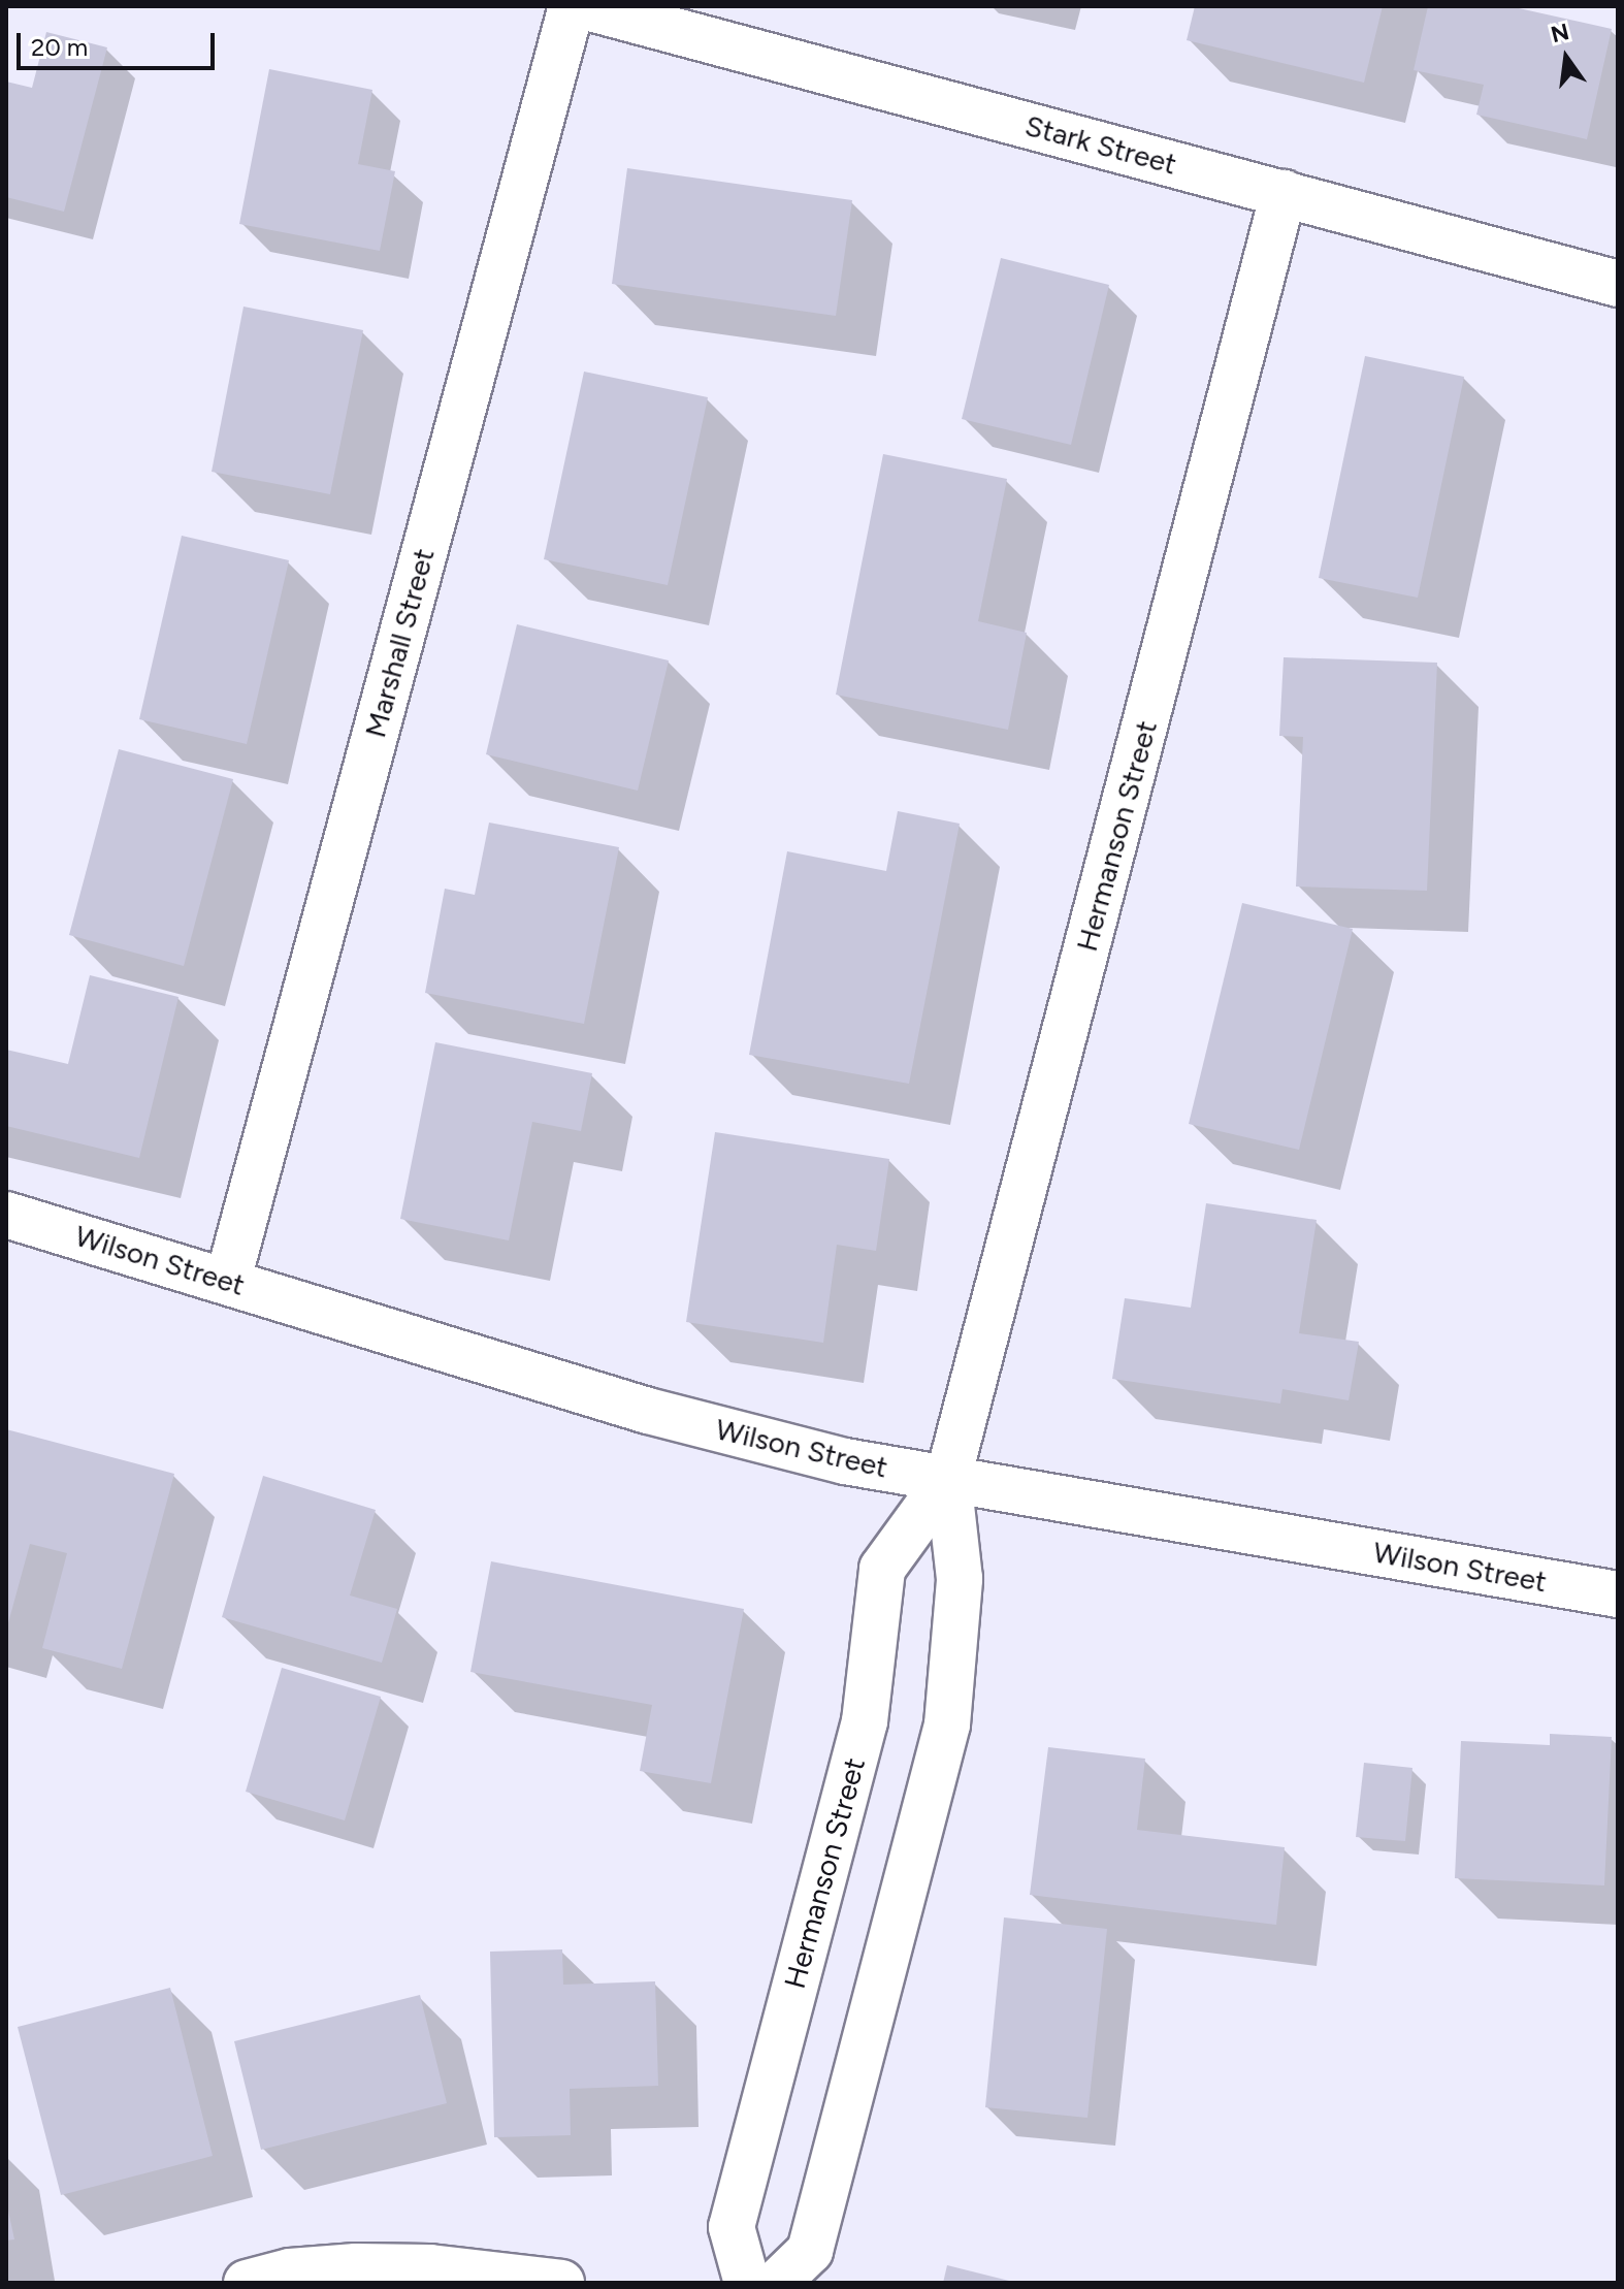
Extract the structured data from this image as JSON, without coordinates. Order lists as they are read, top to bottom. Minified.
{"streets":{"street":["Stark Street","Marshall Street","Hermanson Street","Wilson Street"]},"crossings":[["Stark Street","Hermanson Street"],["Marshall Street","Wilson Street"],["Hermanson Street","Wilson Street"]],"scale_bar":"20 m","north":"top"}
